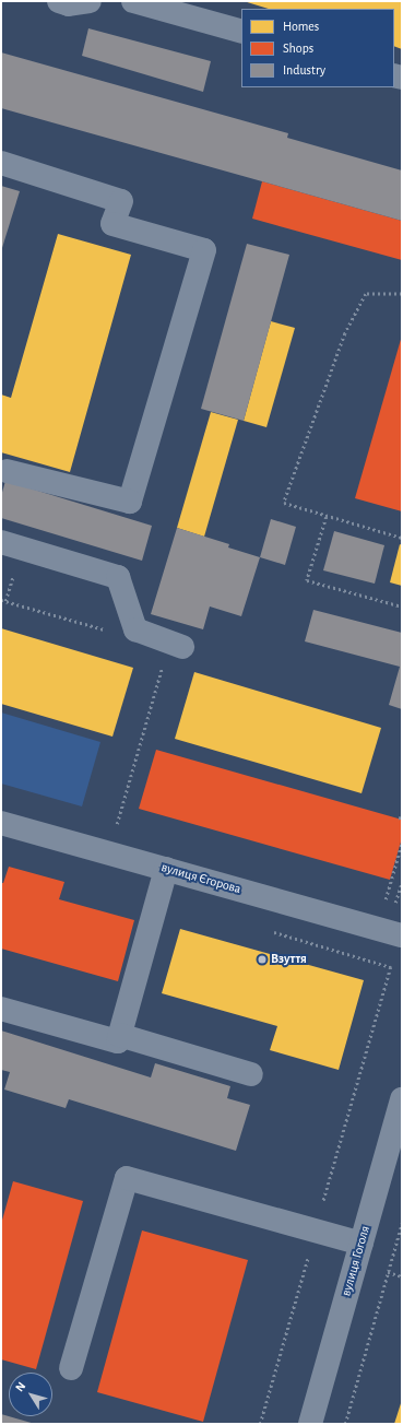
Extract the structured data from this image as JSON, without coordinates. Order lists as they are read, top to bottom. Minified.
{"streets":{"street":["вулиця Єгорова","вулиця Гоголя"]},"places":["Взуття"],"legend":["Homes","Shops","Industry"],"north":"top left"}
